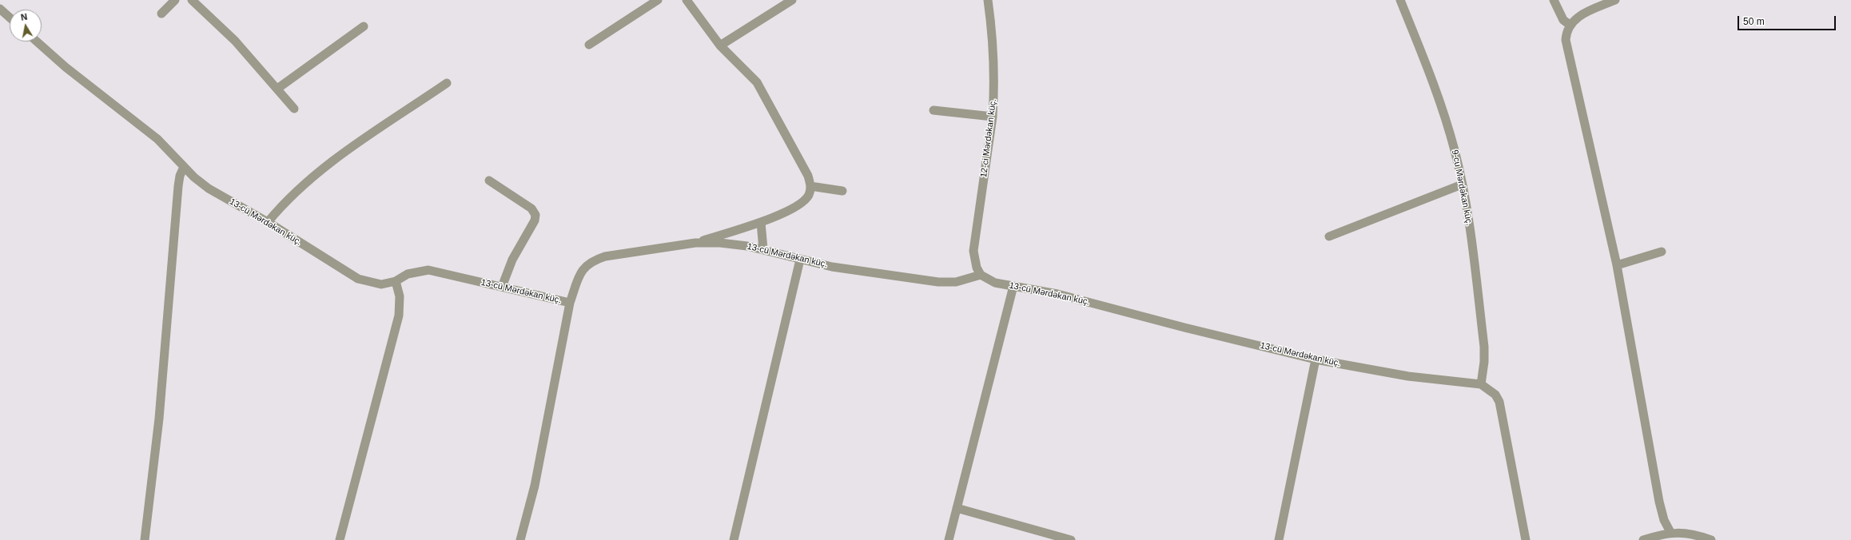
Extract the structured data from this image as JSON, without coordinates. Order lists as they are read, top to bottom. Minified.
{"streets":{"street":["12-ci Mərdəkan küç.","9-cu Mərdəkan küç.","13-cü Mərdəkan küç."]},"crossings":[["12-ci Mərdəkan küç.","13-cü Mərdəkan küç."],["9-cu Mərdəkan küç.","13-cü Mərdəkan küç."]],"scale_bar":"50 m","north":"top"}
